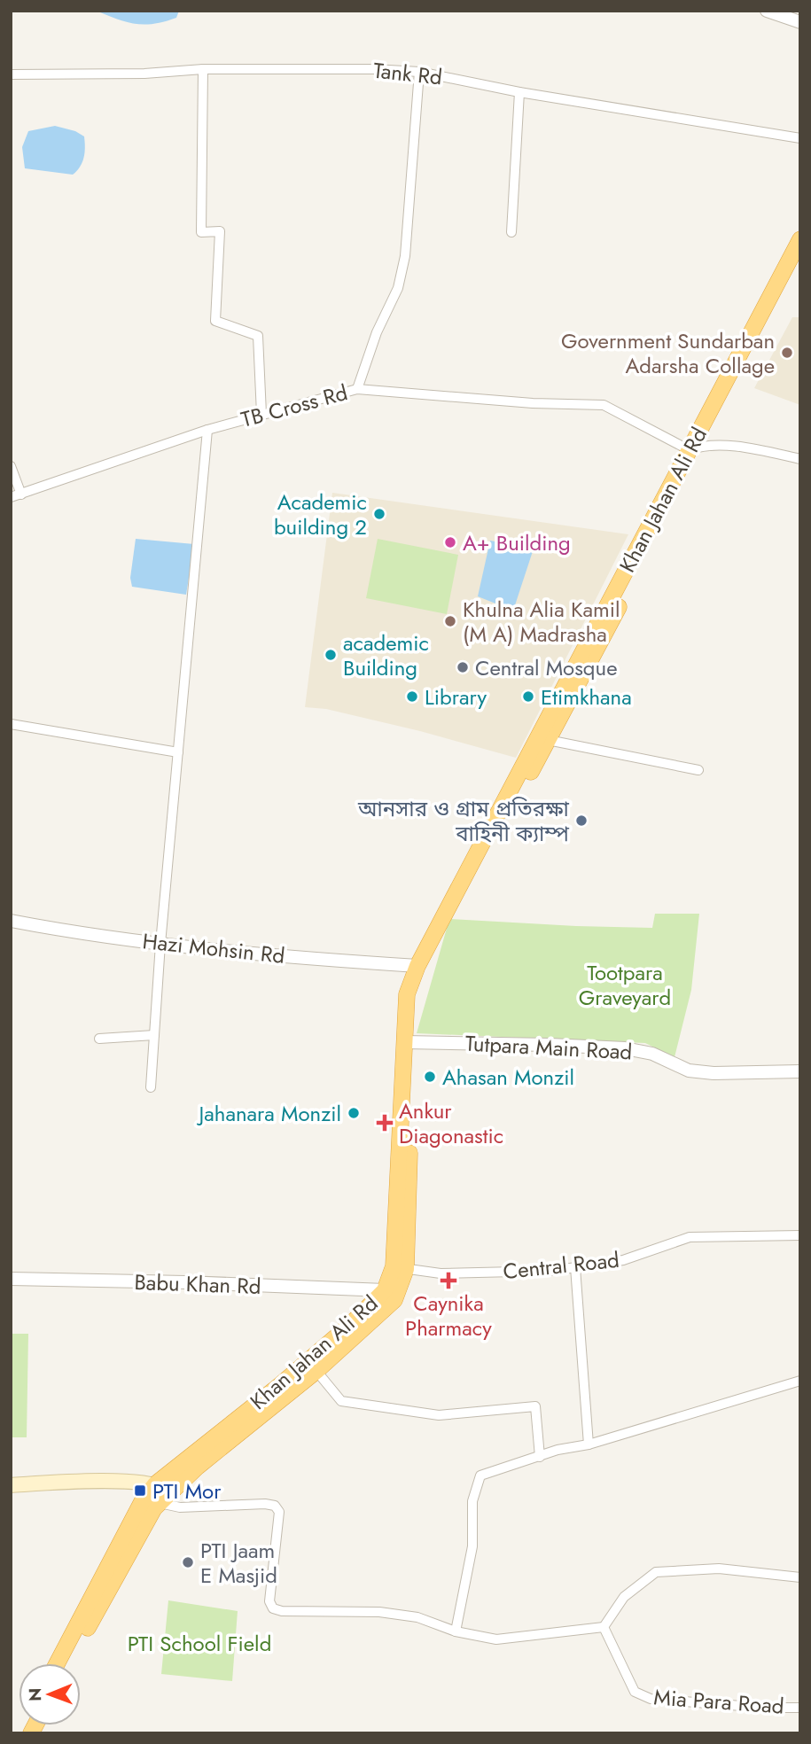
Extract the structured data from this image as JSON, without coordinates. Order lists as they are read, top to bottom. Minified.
{"streets":{"highway":["Khan Jahan Ali Rd"],"street":["Tank Rd","TB Cross Rd","Hazi Mohsin Rd","Tutpara Main Road","Central Road","Babu Khan Rd","Mia Para Road"]},"crossings":[["TB Cross Rd","Khan Jahan Ali Rd"],["Khan Jahan Ali Rd","Hazi Mohsin Rd"],["Khan Jahan Ali Rd","Tutpara Main Road"],["Khan Jahan Ali Rd","Central Road"],["Khan Jahan Ali Rd","Babu Khan Rd"]],"parks":["Tootpara Graveyard","PTI School Field"],"places":{"other":["Government Sundarban Adarsha Collage","Academic building 2","A+ Building","Khulna Alia Kamil (M A) Madrasha","academic Building","Central Mosque","Library","Etimkhana","আনসার ও গ্রাম প্রতিরক্ষা বাহিনী ক্যাম্প","Ahasan Monzil","Jahanara Monzil","PTI Jaam E Masjid"],"health":["Ankur Diagonastic","Caynika Pharmacy"],"transit":["PTI Mor"]},"north":"left"}
